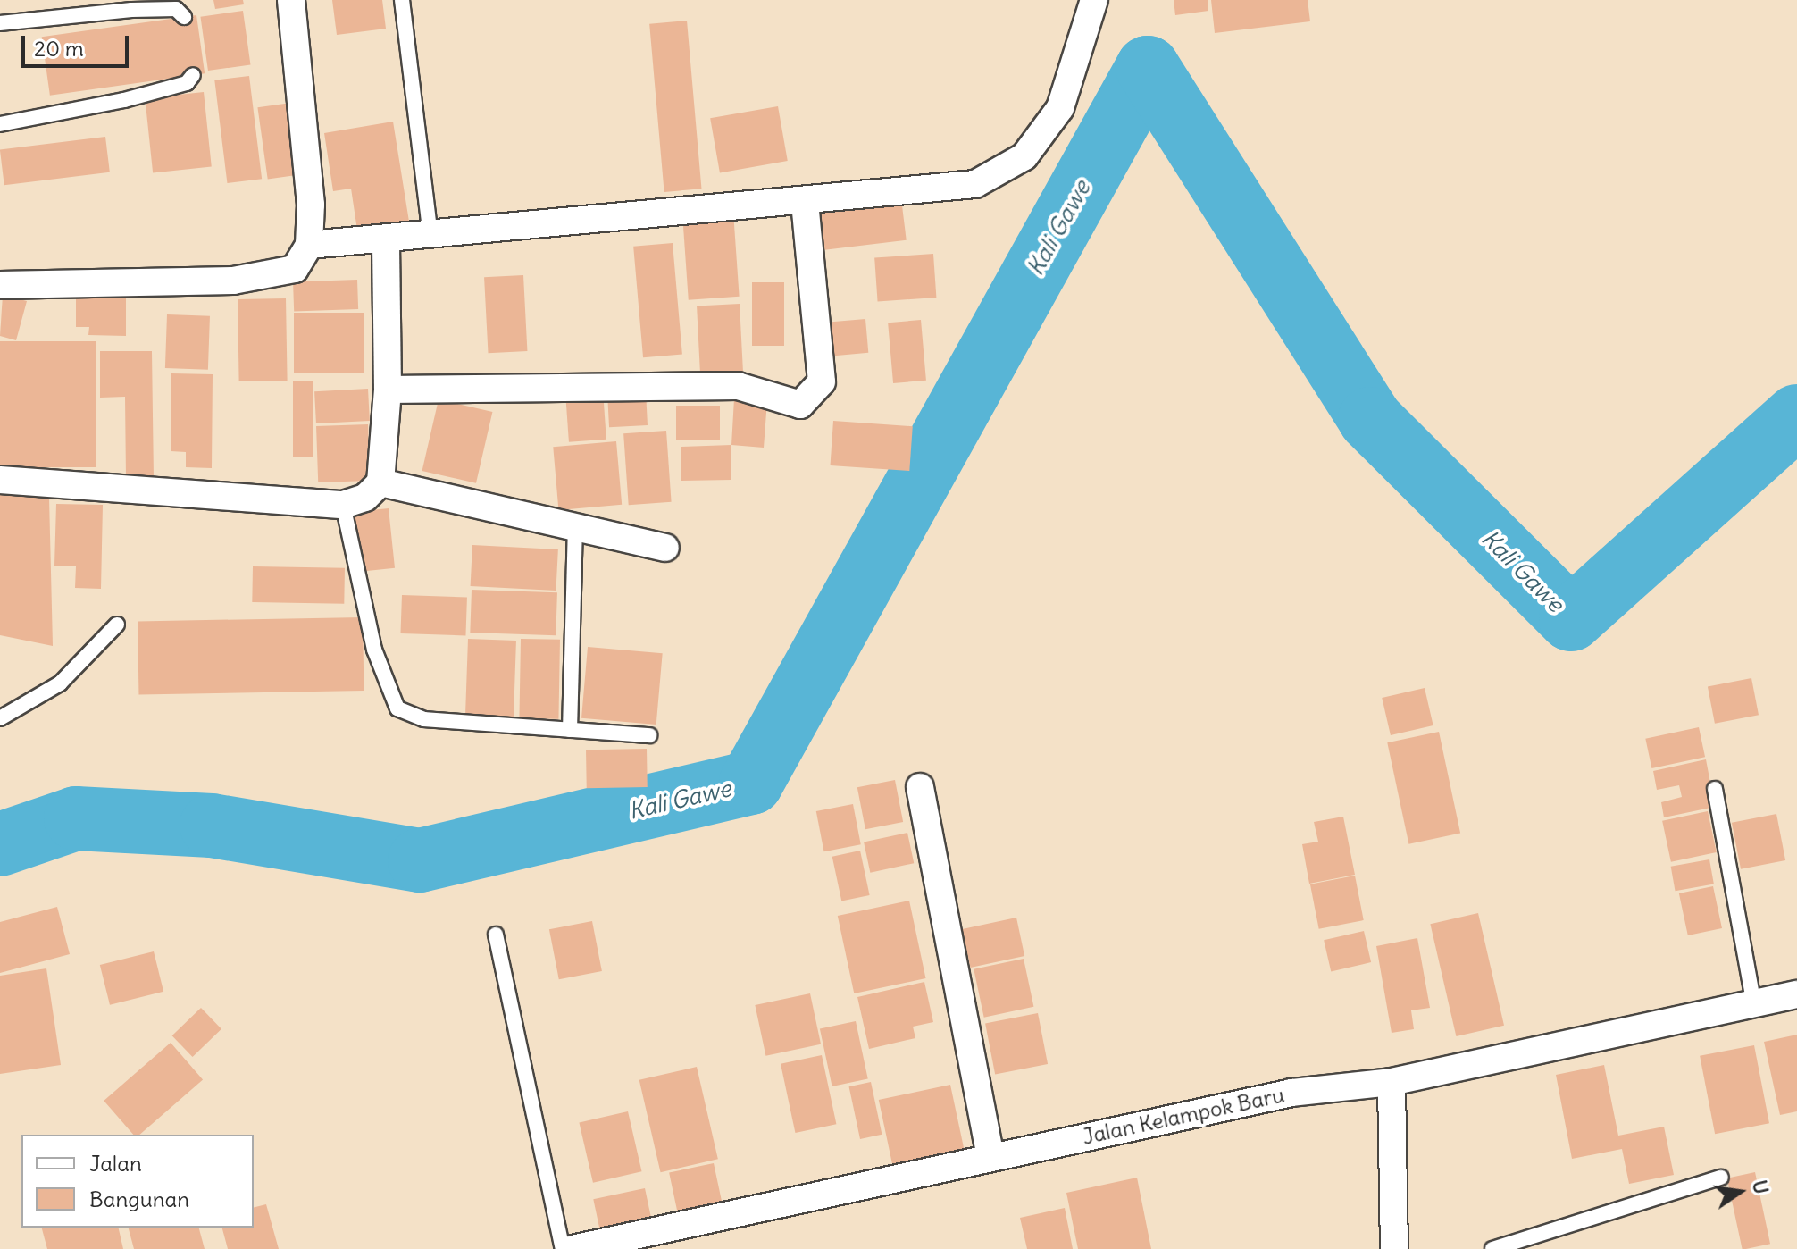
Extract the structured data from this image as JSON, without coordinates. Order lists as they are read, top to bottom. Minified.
{"streets":{"street":["Jalan Kelampok Baru"]},"water":["Kali Gawe"],"legend":["Jalan","Bangunan"],"scale_bar":"20 m","north":"right"}
